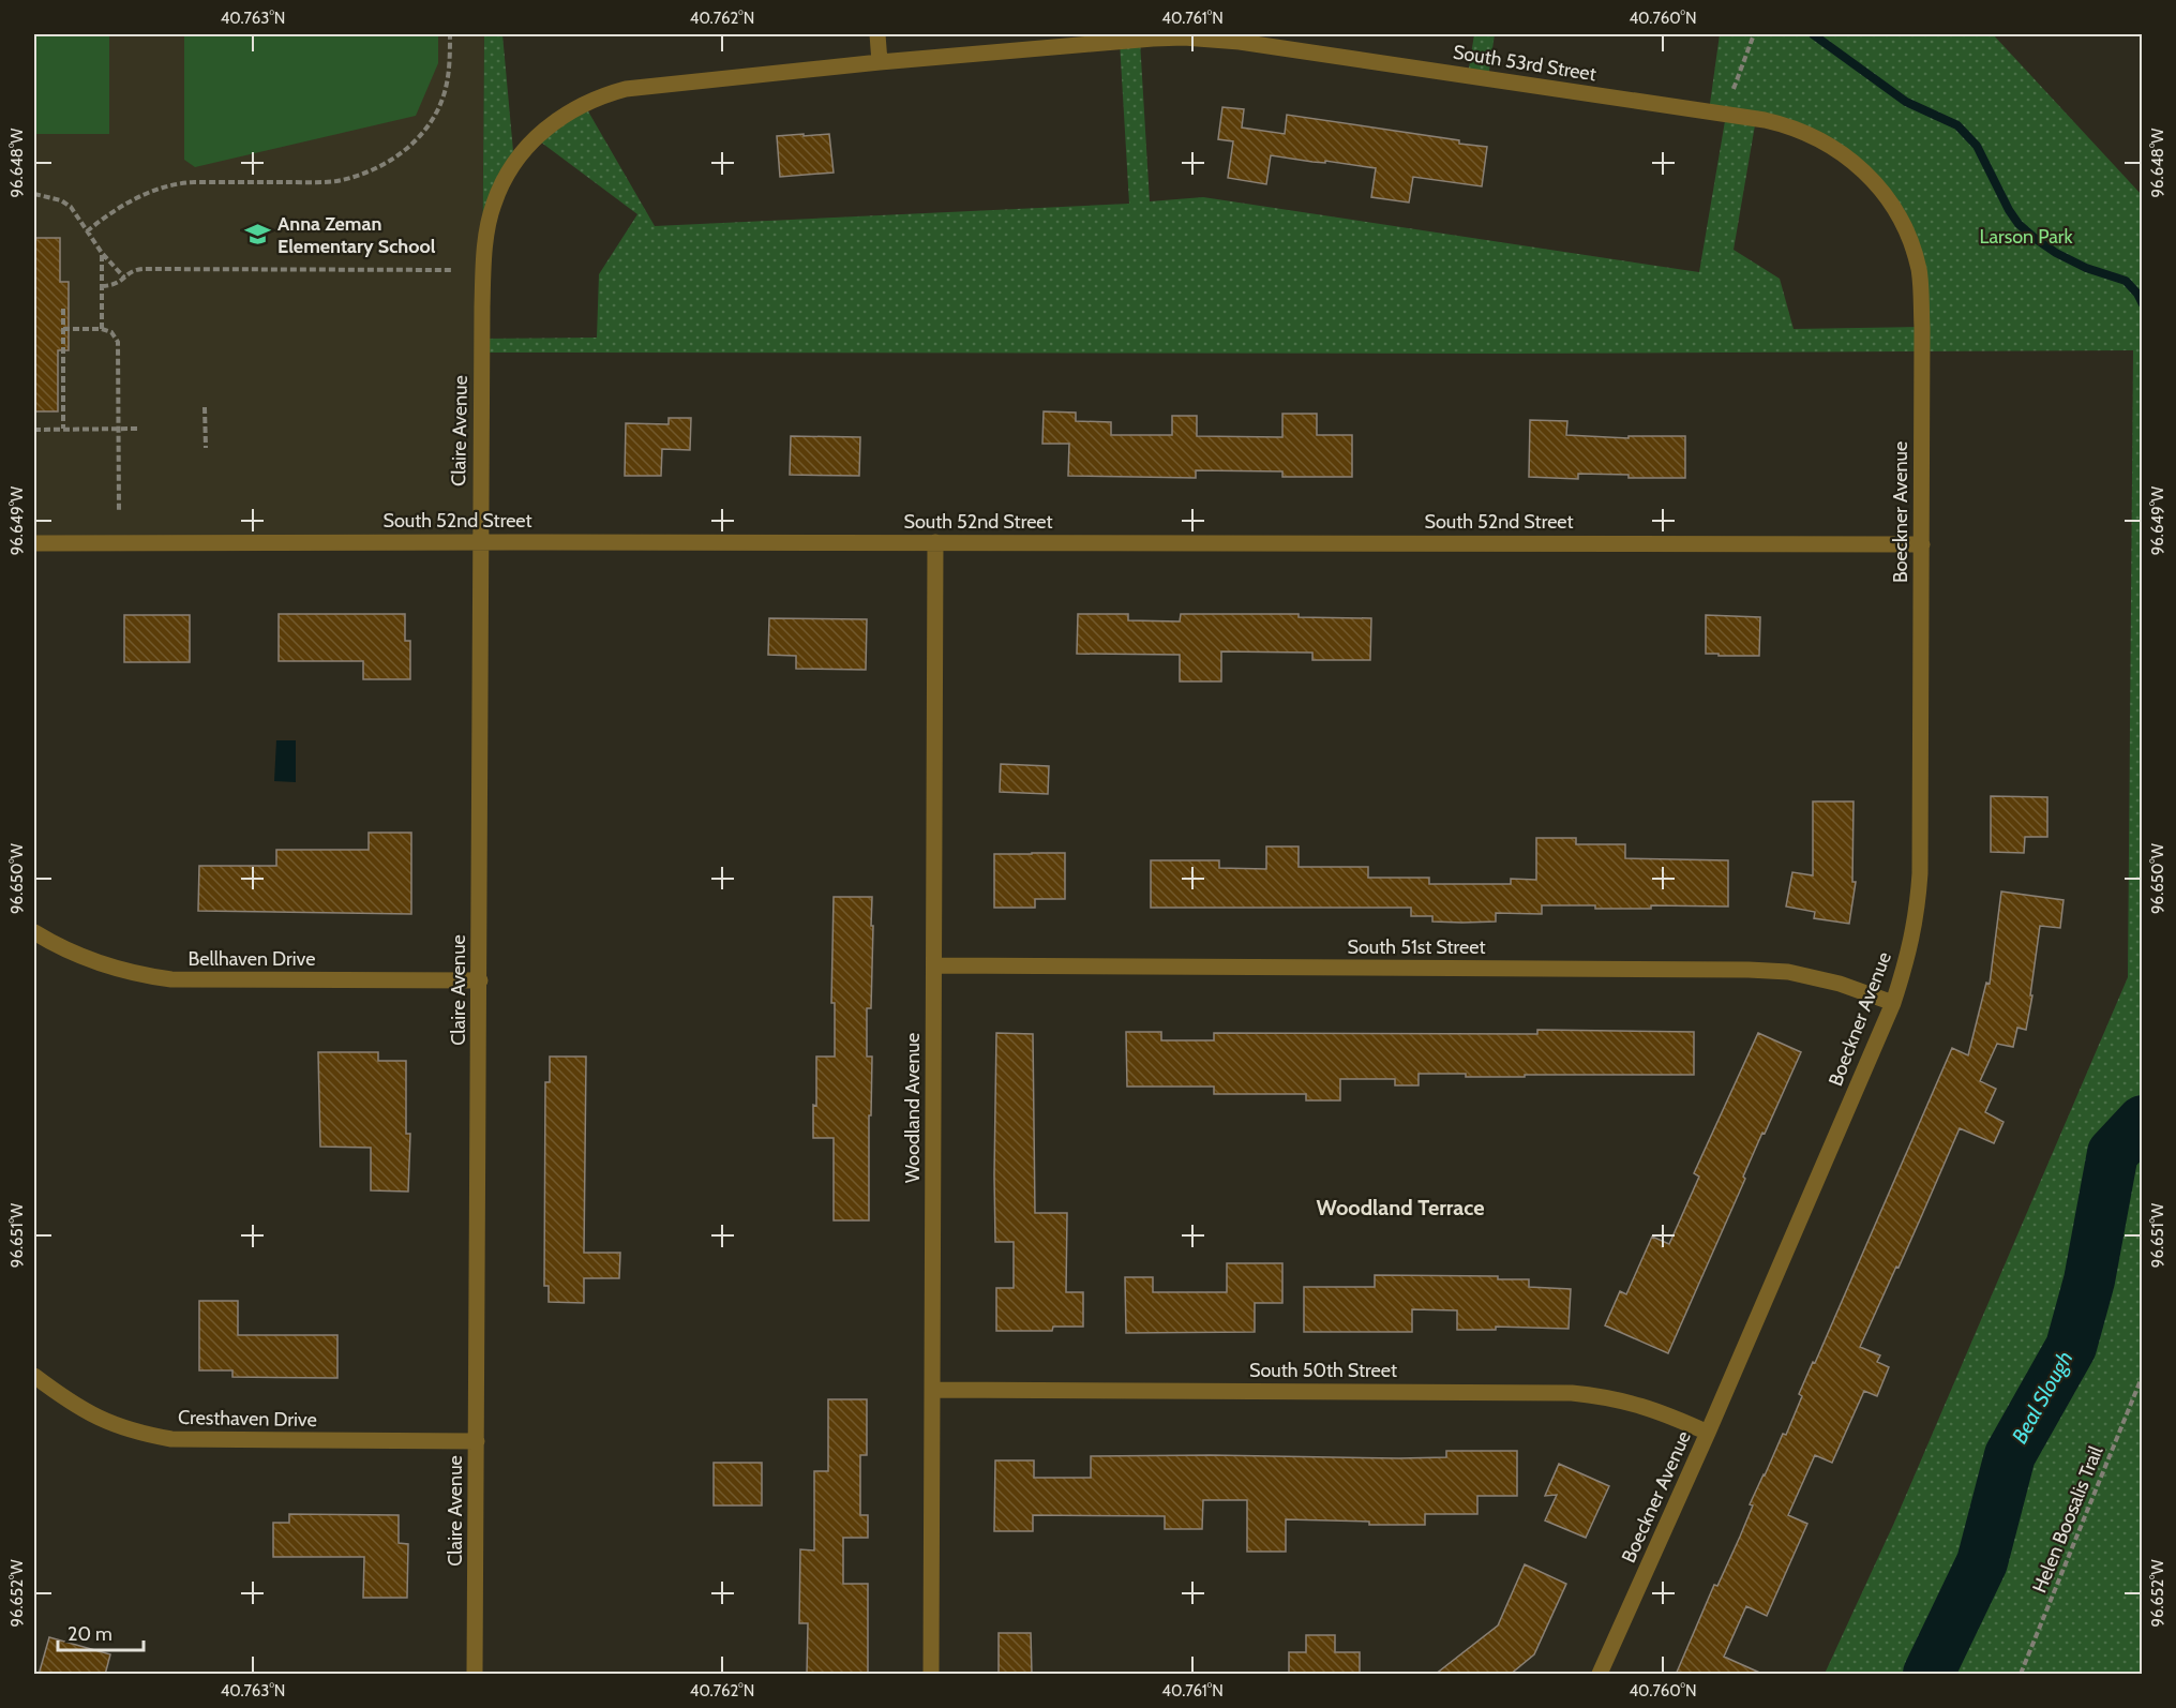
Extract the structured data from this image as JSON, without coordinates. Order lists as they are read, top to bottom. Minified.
{"streets":{"street":["South 53rd Street","Claire Avenue","Boeckner Avenue","South 52nd Street","South 51st Street","Bellhaven Drive","Woodland Avenue","South 50th Street","Cresthaven Drive"],"path":["Helen Boosalis Trail"]},"crossings":[["South 53rd Street","Claire Avenue"],["South 53rd Street","Boeckner Avenue"],["Claire Avenue","South 52nd Street"],["Claire Avenue","Bellhaven Drive"],["Claire Avenue","Cresthaven Drive"],["Boeckner Avenue","South 52nd Street"],["Boeckner Avenue","South 51st Street"],["Boeckner Avenue","South 50th Street"],["South 52nd Street","Woodland Avenue"],["South 51st Street","Woodland Avenue"],["Woodland Avenue","South 50th Street"]],"districts":["Woodland Terrace"],"water":["Beal Slough"],"parks":["Larson Park"],"places":{"school or university":["Anna Zeman Elementary School"]},"scale_bar":"20 m","coordinates":["40.763°N","40.762°N","40.761°N","40.760°N","96.648°W","96.649°W","96.650°W","96.651°W","96.652°W"]}
